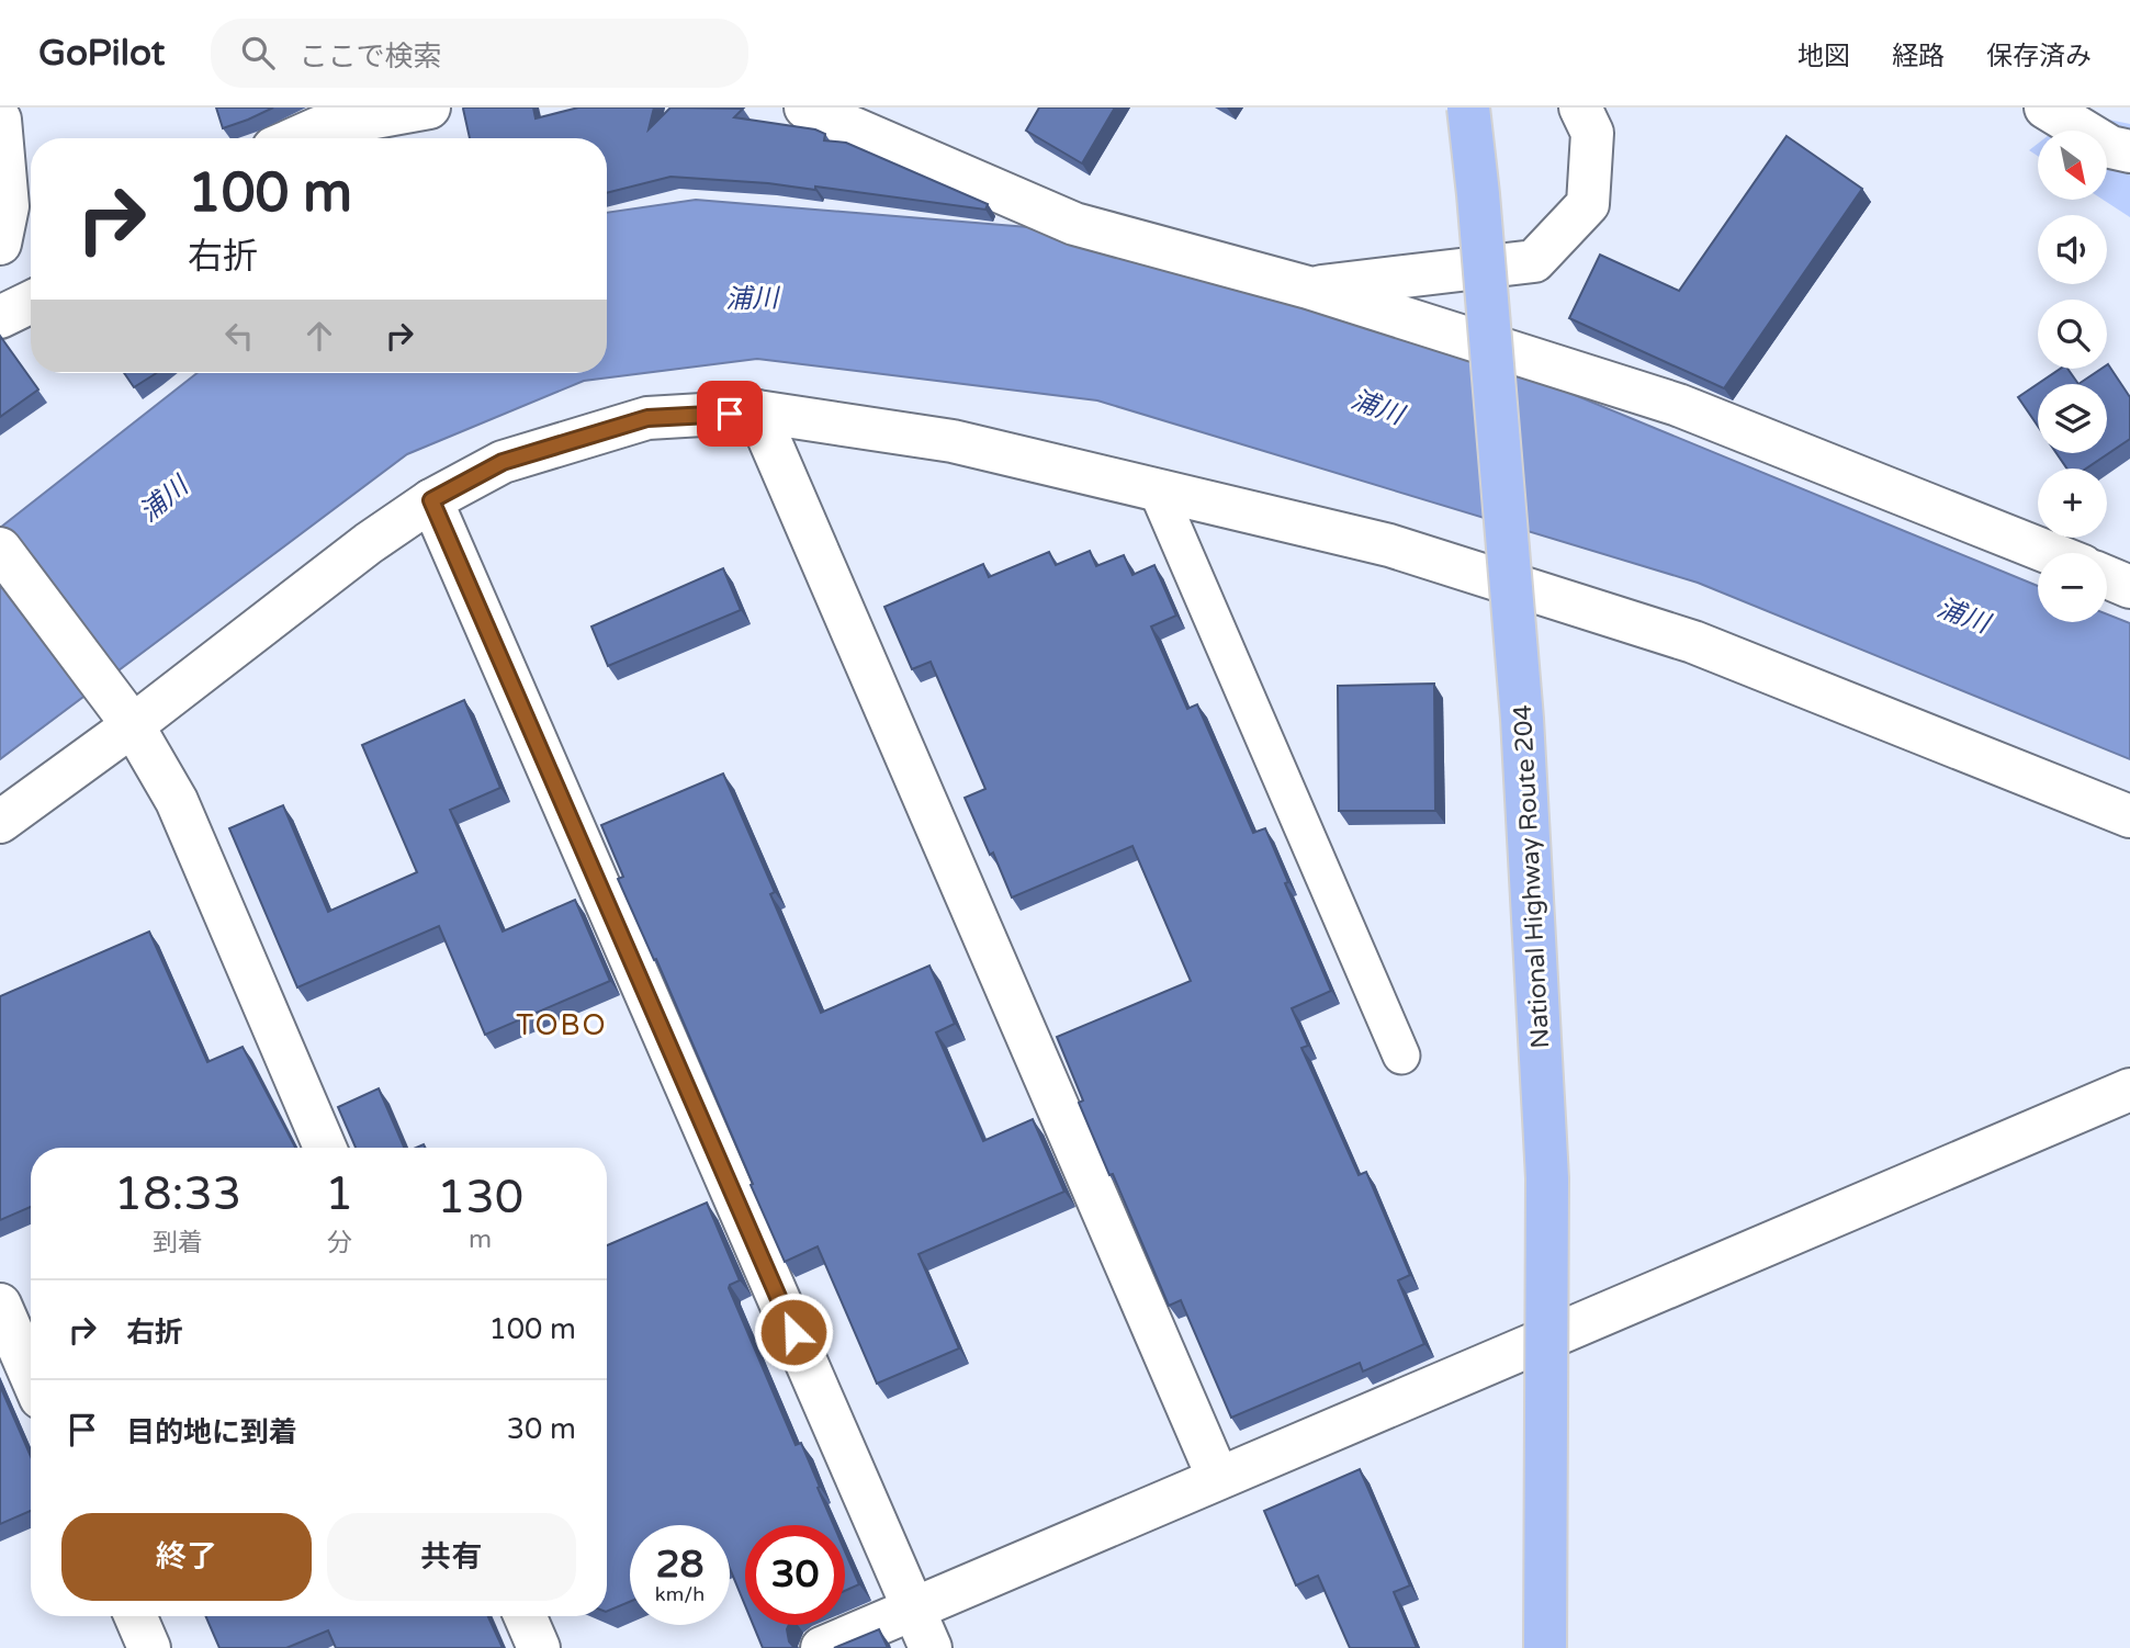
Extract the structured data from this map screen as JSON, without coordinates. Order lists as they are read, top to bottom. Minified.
{"streets":{"highway":["National Highway Route 204"]},"districts":["TOBO"],"water":["浦川"],"north":"bottom right","page":{"header":"GoPilot","search":"ここで検索","nav":["地図","経路","保存済み"],"map_buttons":["+","−"],"turn":["100 m","右折"],"eta":["18:33","到着","1","分","130","m"],"list":[{"name":"右折","value":"100 m"},{"name":"目的地に到着","value":"30 m"}],"buttons":["終了","共有"],"speed":"28 km/h","limit":"30"}}
